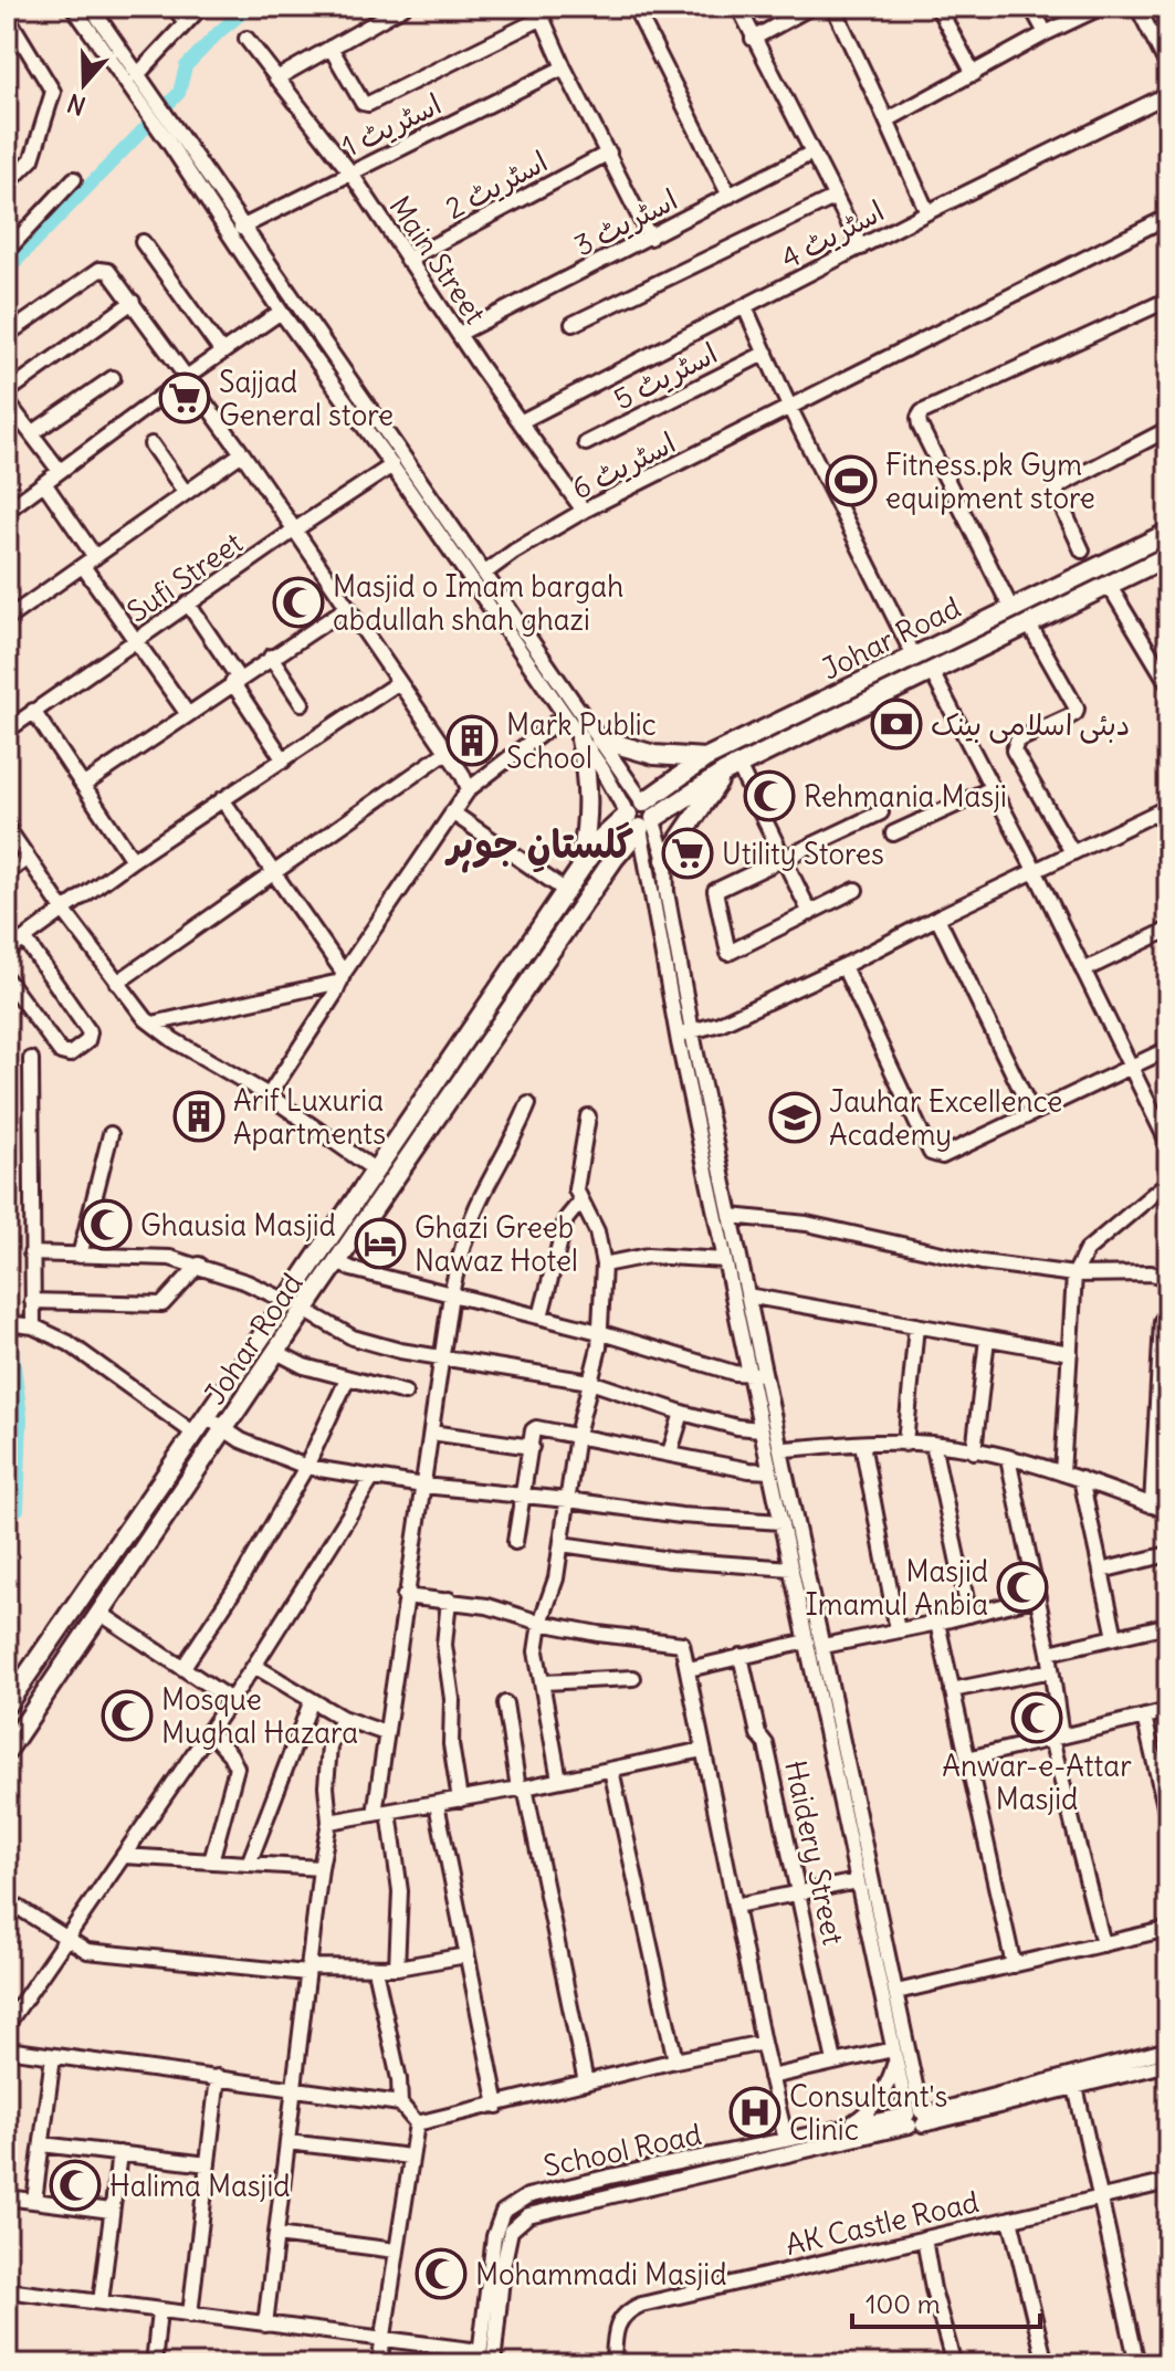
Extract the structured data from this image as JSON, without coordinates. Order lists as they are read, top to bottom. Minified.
{"streets":{"main road":["Johar Road"],"street":["اسٹریٹ 1","اسٹریٹ 2","اسٹریٹ 3","اسٹریٹ 4","Main Street","اسٹریٹ 5","اسٹریٹ 6","Sufi Street","Haidery Street","School Road","AK Castle Road"]},"crossings":[["اسٹریٹ 1","Main Street"],["اسٹریٹ 2","Main Street"],["اسٹریٹ 3","Main Street"],["اسٹریٹ 4","Main Street"],["Main Street","اسٹریٹ 6"]],"districts":["گلستانِ جوہر"],"places":{"supermarket":["Sajjad General store","Utility Stores"],"sports":["Fitness.pk Gym equipment store"],"mosque":["Masjid o Imam bargah abdullah shah ghazi","Rehmania Masji","Ghausia Masjid","Masjid Imamul Anbia","Mosque Mughal Hazara","Anwar-e-Attar Masjid","Halima Masjid","Mohammadi Masjid"],"bank":["دبئی اسلامی بینک"],"building":["Mark Public School","Arif Luxuria Apartments"],"school or university":["Jauhar Excellence Academy"],"hotel":["Ghazi Greeb Nawaz Hotel"],"hospital":["Consultant's Clinic"]},"scale_bar":"100 m","north":"bottom"}
